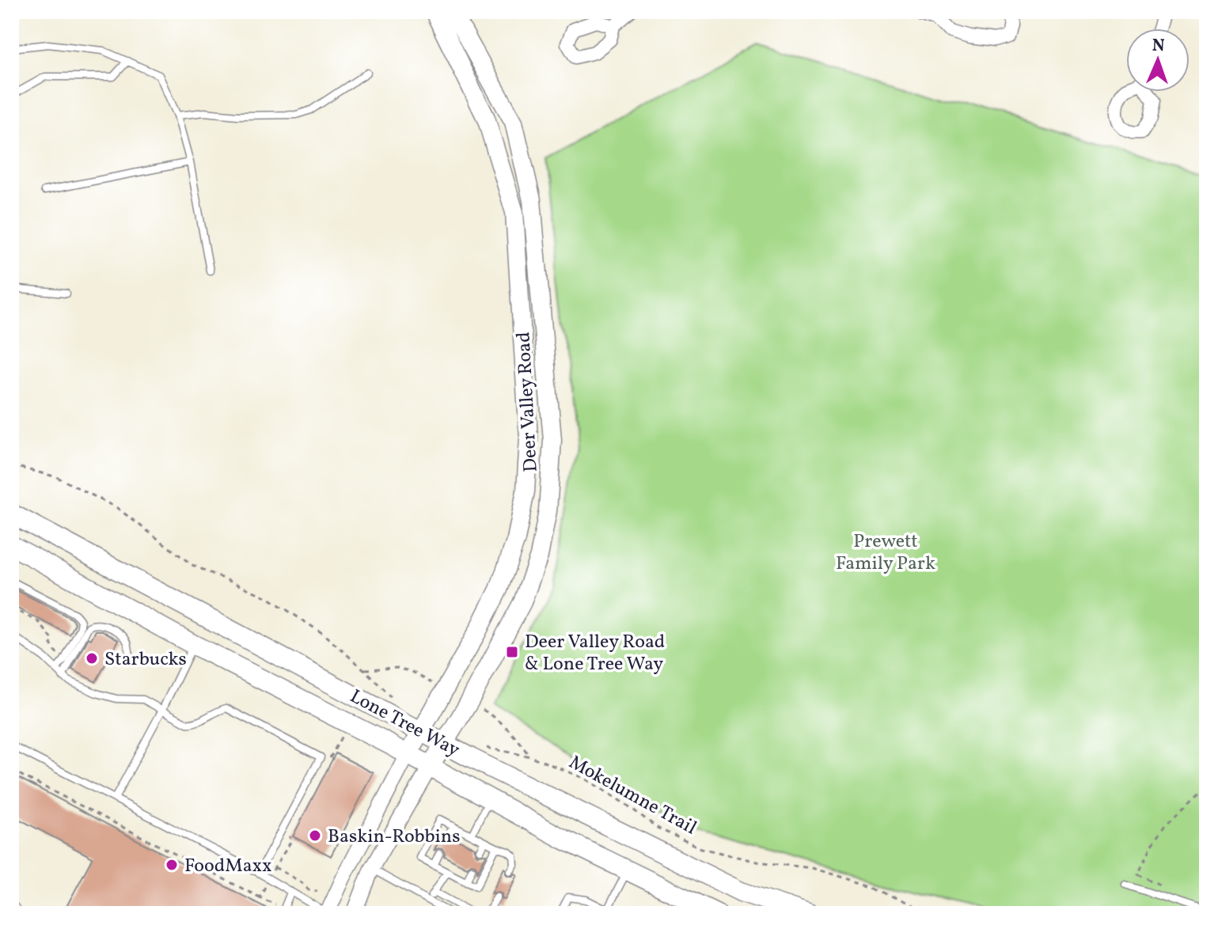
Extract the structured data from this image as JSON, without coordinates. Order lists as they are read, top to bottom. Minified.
{"streets":{"main road":["Deer Valley Road","Lone Tree Way"],"path":["Mokelumne Trail"]},"crossings":[["Deer Valley Road","Lone Tree Way"]],"parks":["Prewett Family Park"],"places":{"transit":["Deer Valley Road & Lone Tree Way"],"other":["Starbucks","Baskin-Robbins","FoodMaxx"]},"north":"top"}
